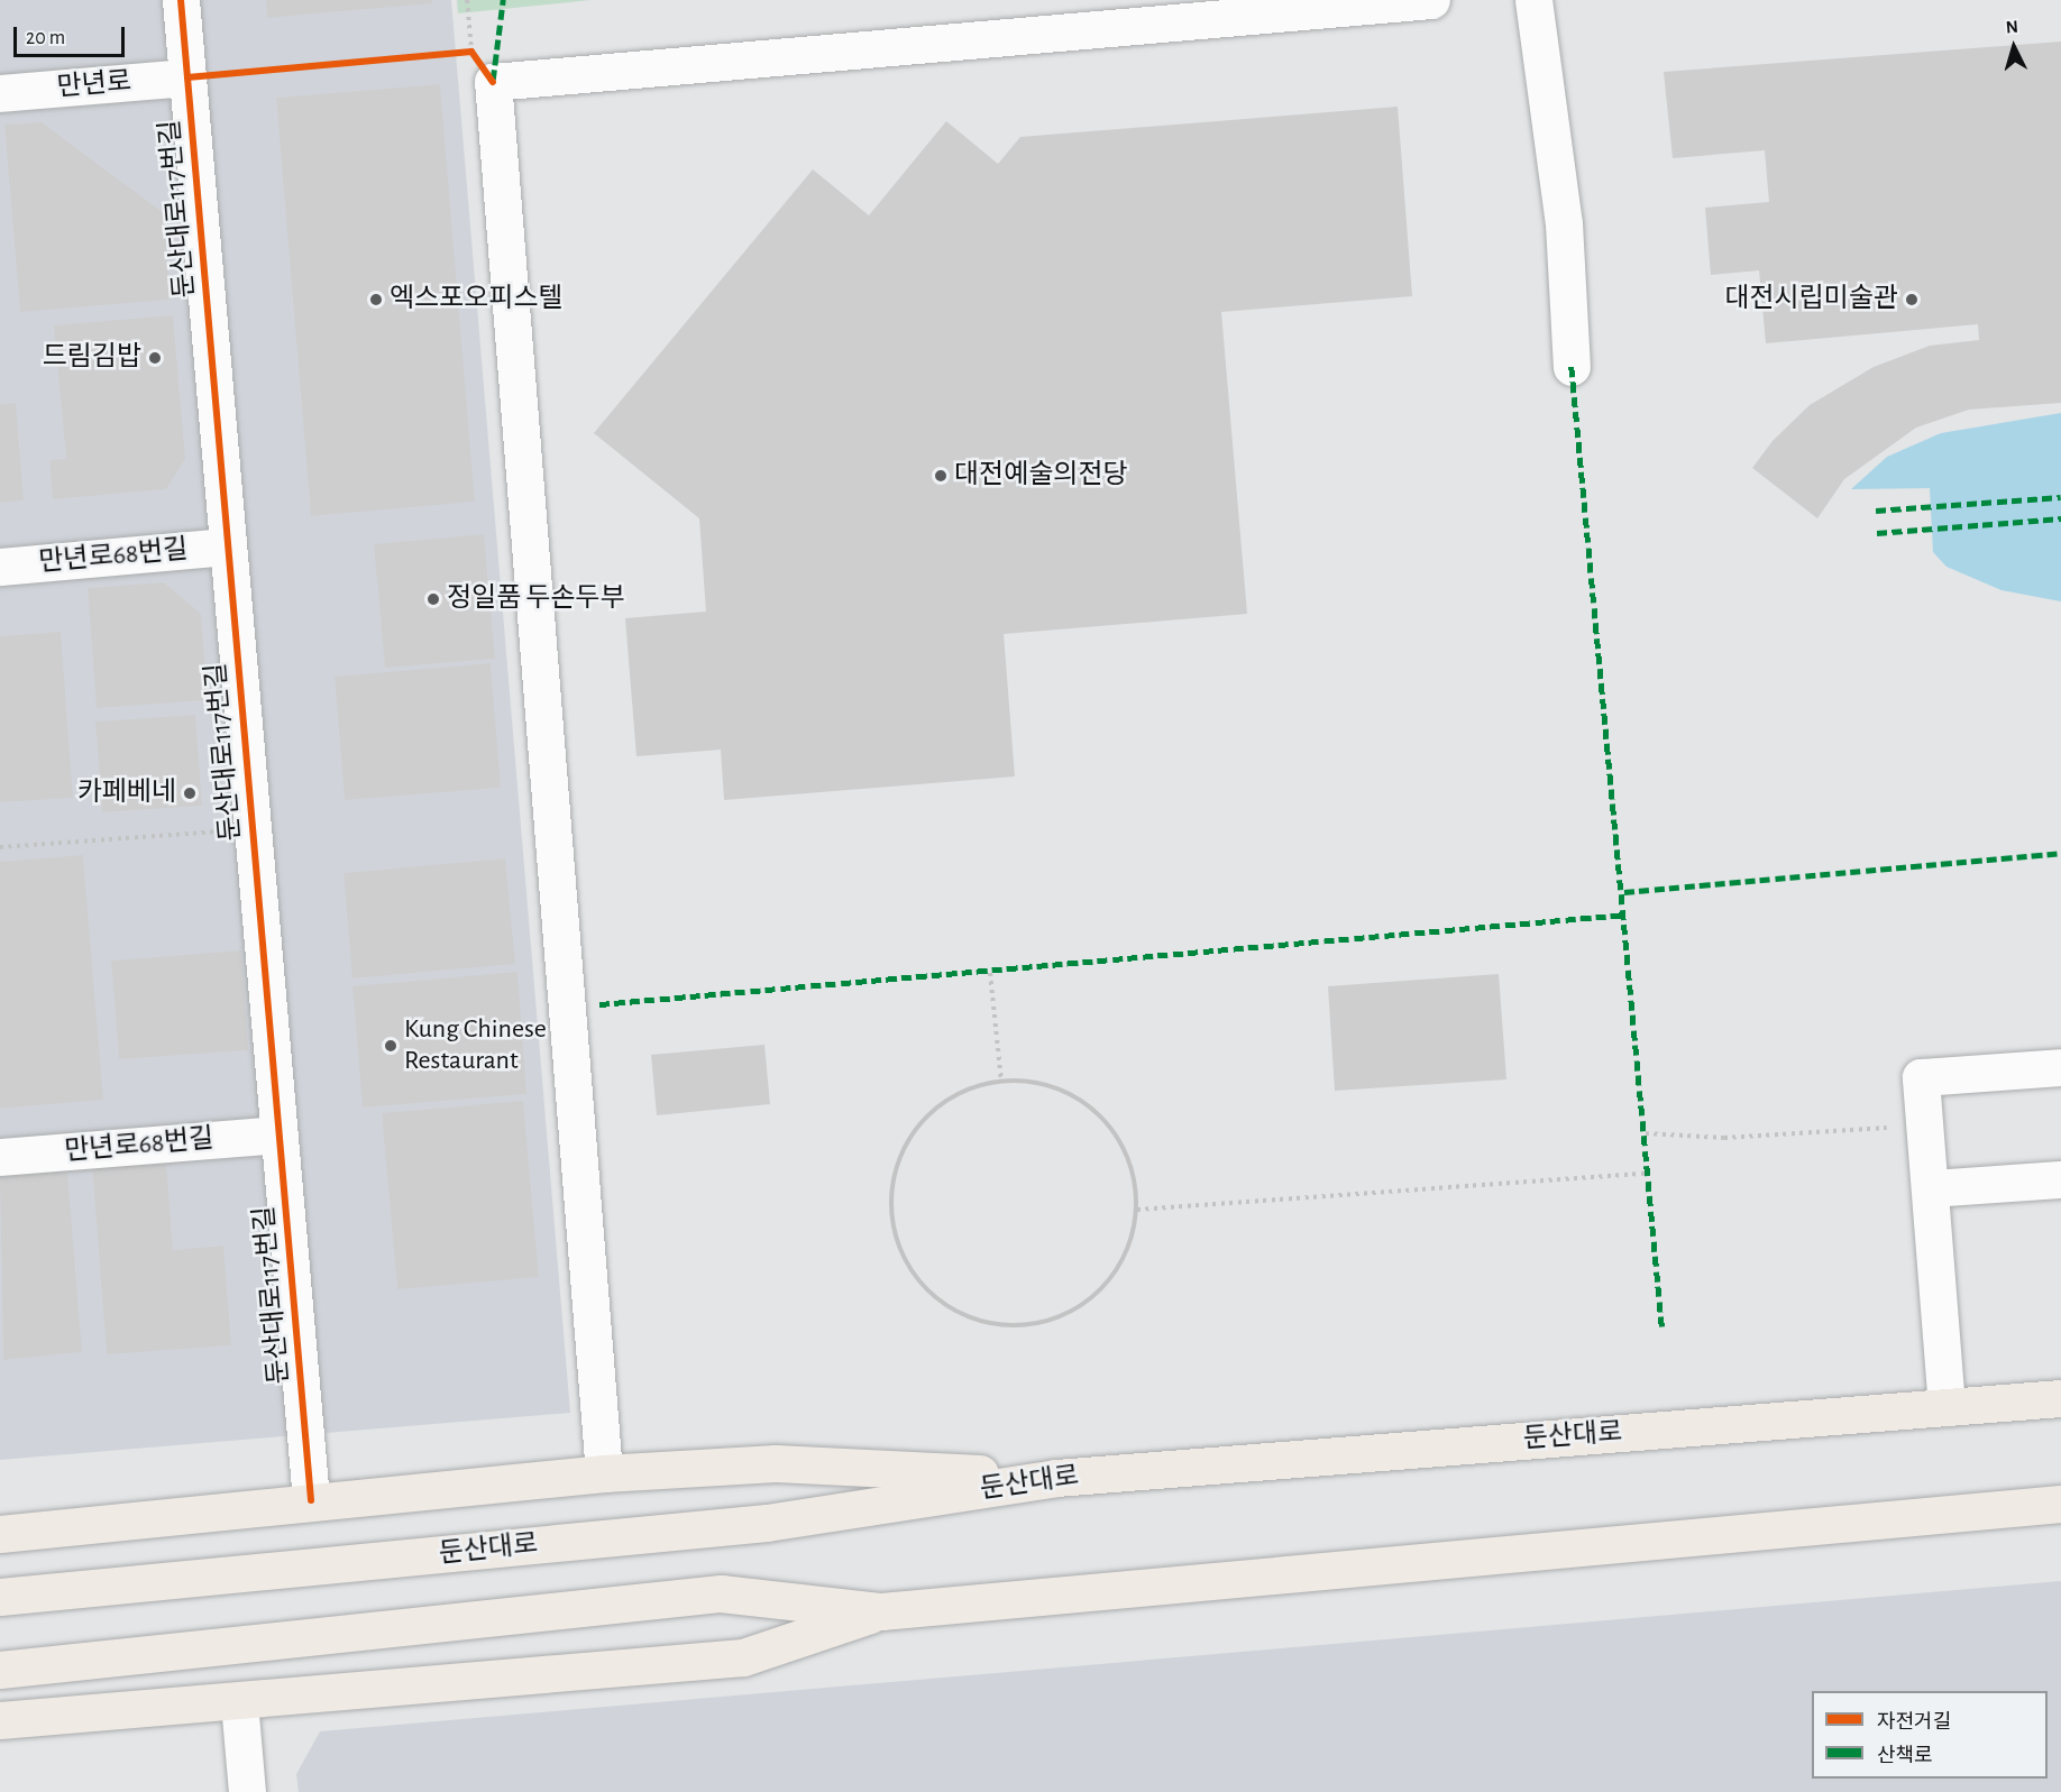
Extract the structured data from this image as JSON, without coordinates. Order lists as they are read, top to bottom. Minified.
{"streets":{"main road":["둔산대로"],"street":["만년로","둔산대로117번길","만년로68번길"]},"crossings":[["만년로","둔산대로117번길"],["둔산대로117번길","만년로68번길"]],"places":["엑스포오피스텔","대전시립미술관","드림김밥","대전예술의전당","정일품 두손두부","카페베네","Kung Chinese Restaurant"],"legend":["자전거길","산책로"],"scale_bar":"20 m","north":"top"}
